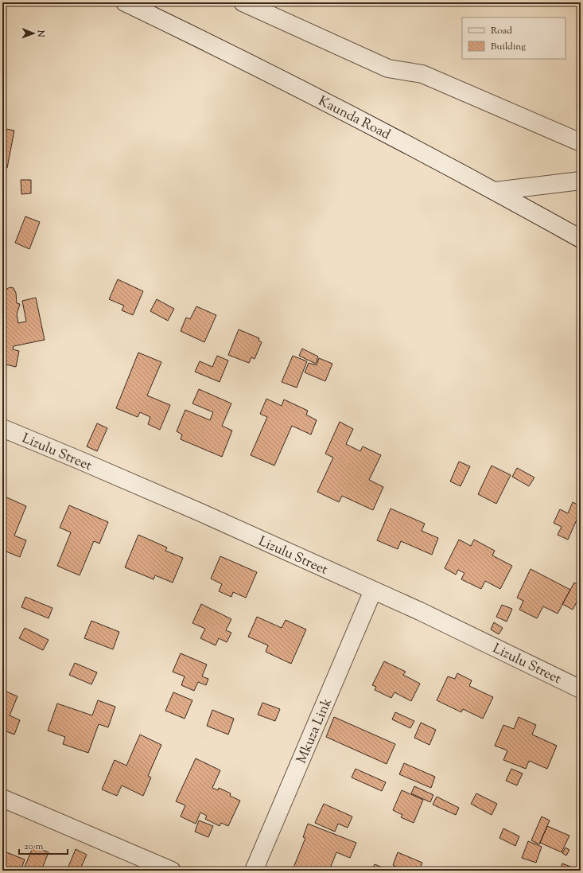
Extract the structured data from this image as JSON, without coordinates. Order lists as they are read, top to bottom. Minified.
{"streets":{"street":["Kaunda Road","Lizulu Street","Mkuza Link"]},"crossings":[["Lizulu Street","Mkuza Link"]],"legend":["Road","Building"],"scale_bar":"20 m","north":"right"}
